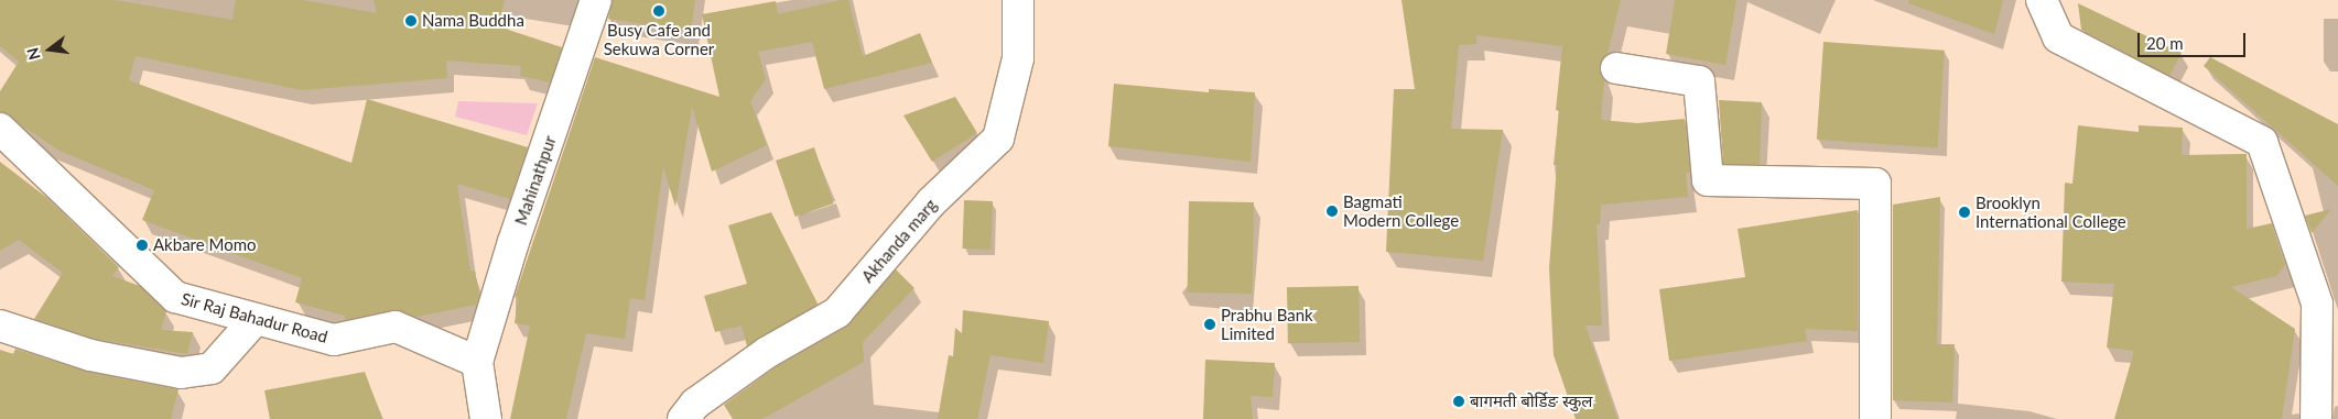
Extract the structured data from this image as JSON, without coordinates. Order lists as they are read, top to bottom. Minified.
{"streets":{"street":["Mahinathpur","Akhanda marg","Sir Raj Bahadur Road"]},"crossings":[["Mahinathpur","Sir Raj Bahadur Road"]],"places":["Busy Cafe and Sekuwa Corner","Nama Buddha","Bagmati Modern College","Brooklyn International College","Akbare Momo","Prabhu Bank Limited","बागमती बोर्डिङ स्कुल"],"scale_bar":"20 m","north":"left"}
